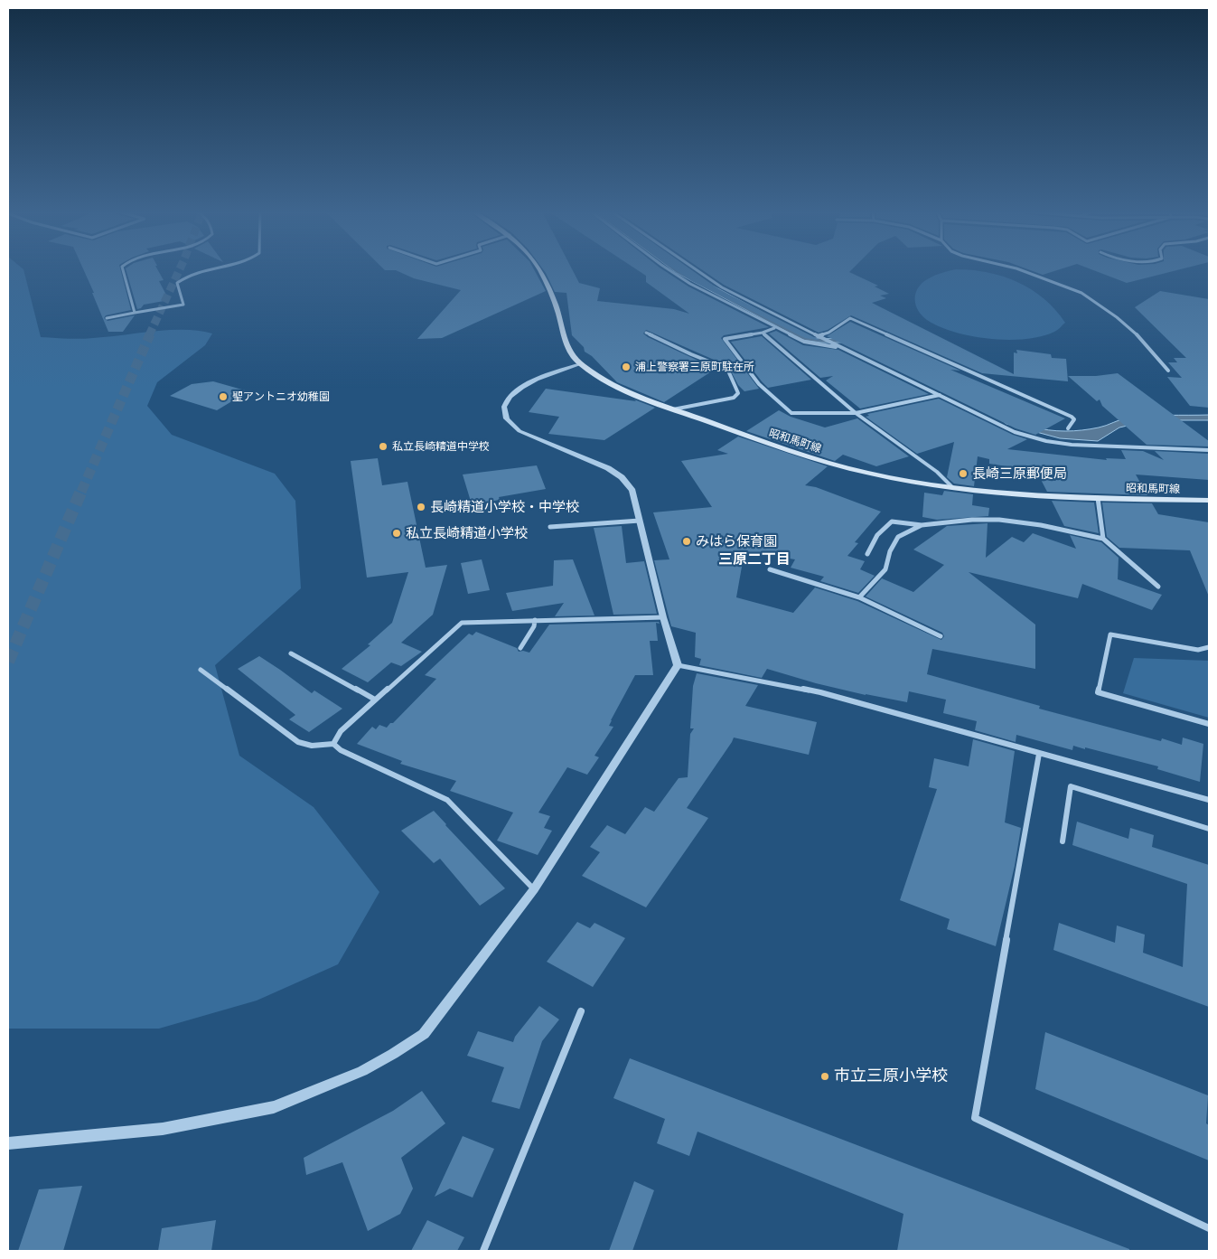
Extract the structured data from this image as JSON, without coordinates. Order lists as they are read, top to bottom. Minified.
{"streets":{"main road":["昭和馬町線"]},"districts":["三原二丁目"],"places":["浦上警察署三原町駐在所","聖アントニオ幼稚園","私立長崎精道中学校","長崎三原郵便局","長崎精道小学校・中学校","私立長崎精道小学校","みはら保育園","市立三原小学校"]}
